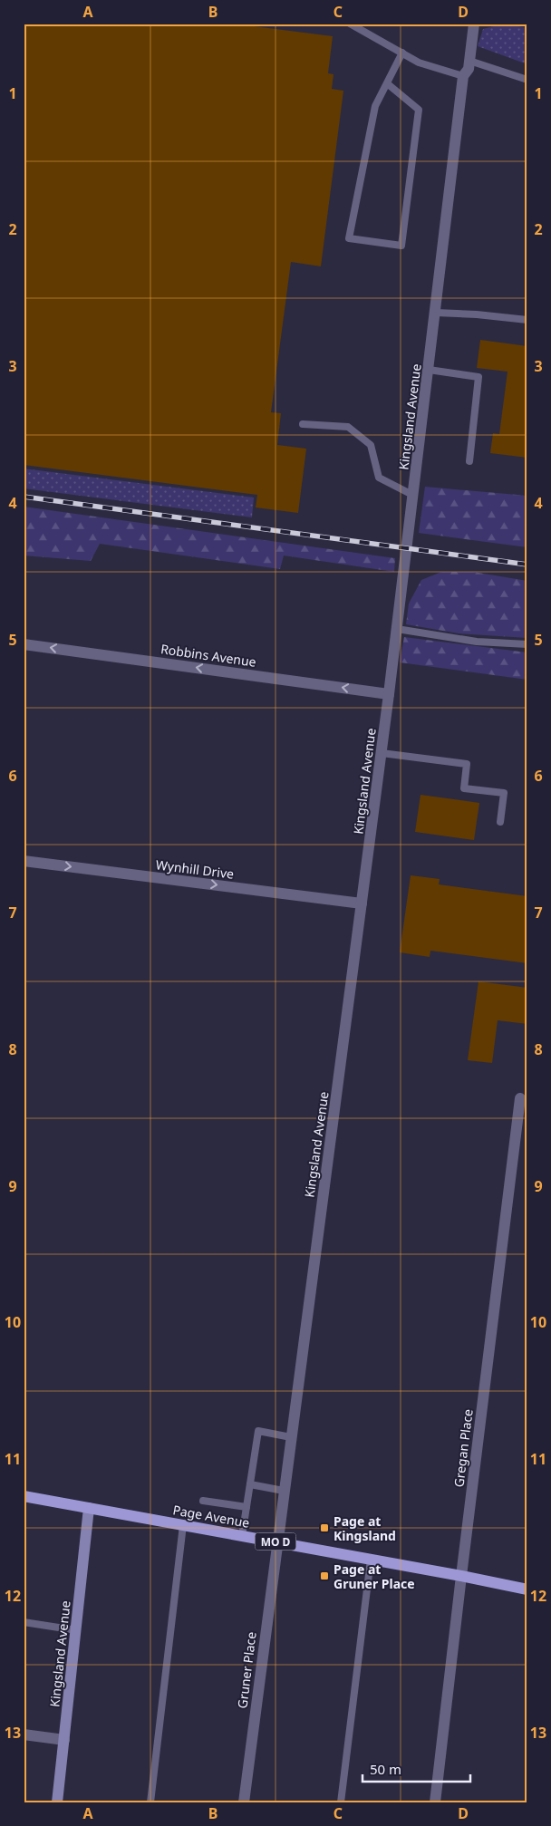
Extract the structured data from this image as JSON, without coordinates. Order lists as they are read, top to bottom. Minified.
{"streets":{"main road":["Page Avenue","MO D"],"street":["Kingsland Avenue","Robbins Avenue","Wynhill Drive","Gregan Place","Gruner Place"]},"crossings":[["Kingsland Avenue","Robbins Avenue"],["Kingsland Avenue","Wynhill Drive"],["Kingsland Avenue","Page Avenue"],["Kingsland Avenue","Gruner Place"],["Gregan Place","Page Avenue"],["Page Avenue","Gruner Place"]],"one_way":["Robbins Avenue","Wynhill Drive"],"places":{"transit":["Page at Kingsland","Page at Gruner Place"]},"scale_bar":"50 m","grid":{"columns":["A","B","C","D"],"rows":["1","2","3","4","5","6","7","8","9","10","11","12","13"]}}
